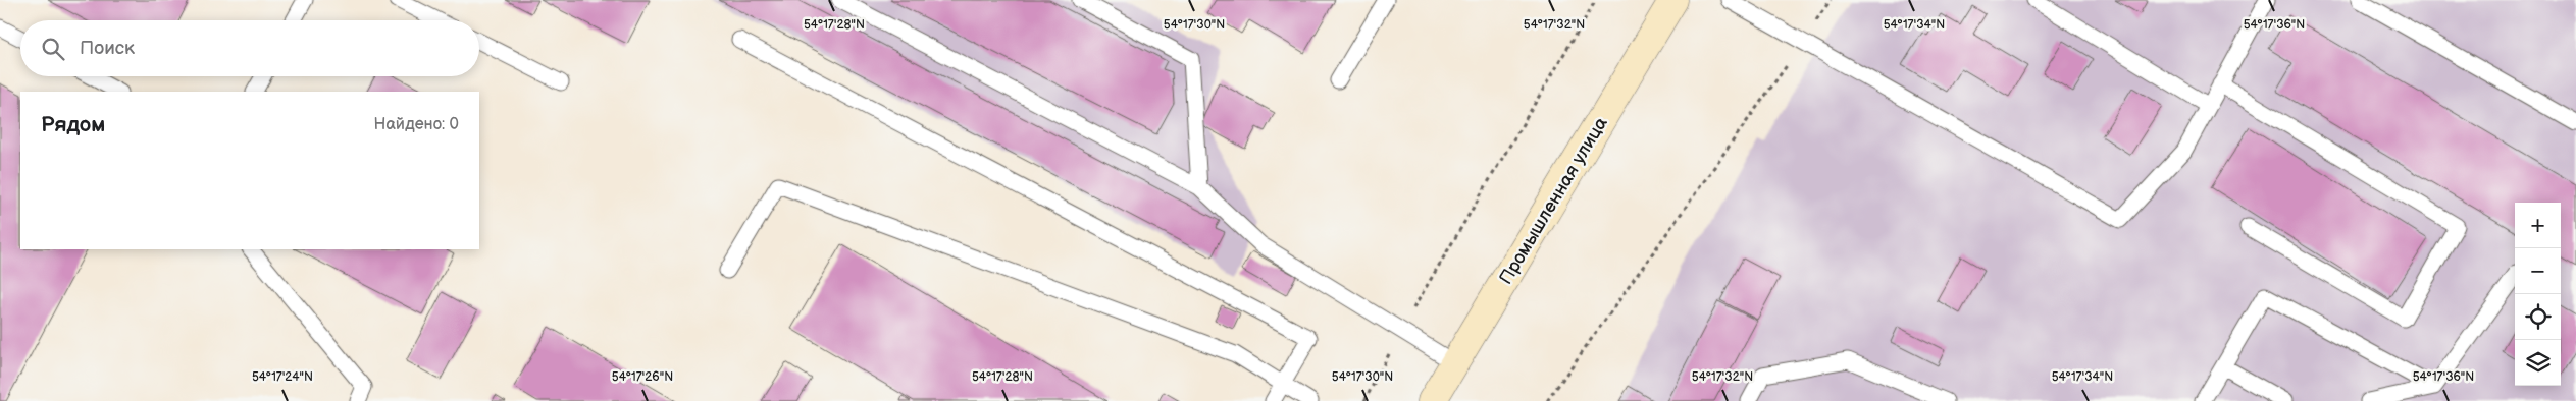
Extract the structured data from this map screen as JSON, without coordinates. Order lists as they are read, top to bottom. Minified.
{"streets":{"street":["Промышленная улица"]},"page":{"search":"Поиск","heading":["Рядом","Найдено: 0"],"map_buttons":["+","−"]},"coordinates":["54°17'30\"N","54°17'32\"N","54°17'34\"N","54°17'36\"N","54°17'28\"N","54°17'24\"N","54°17'26\"N"]}
